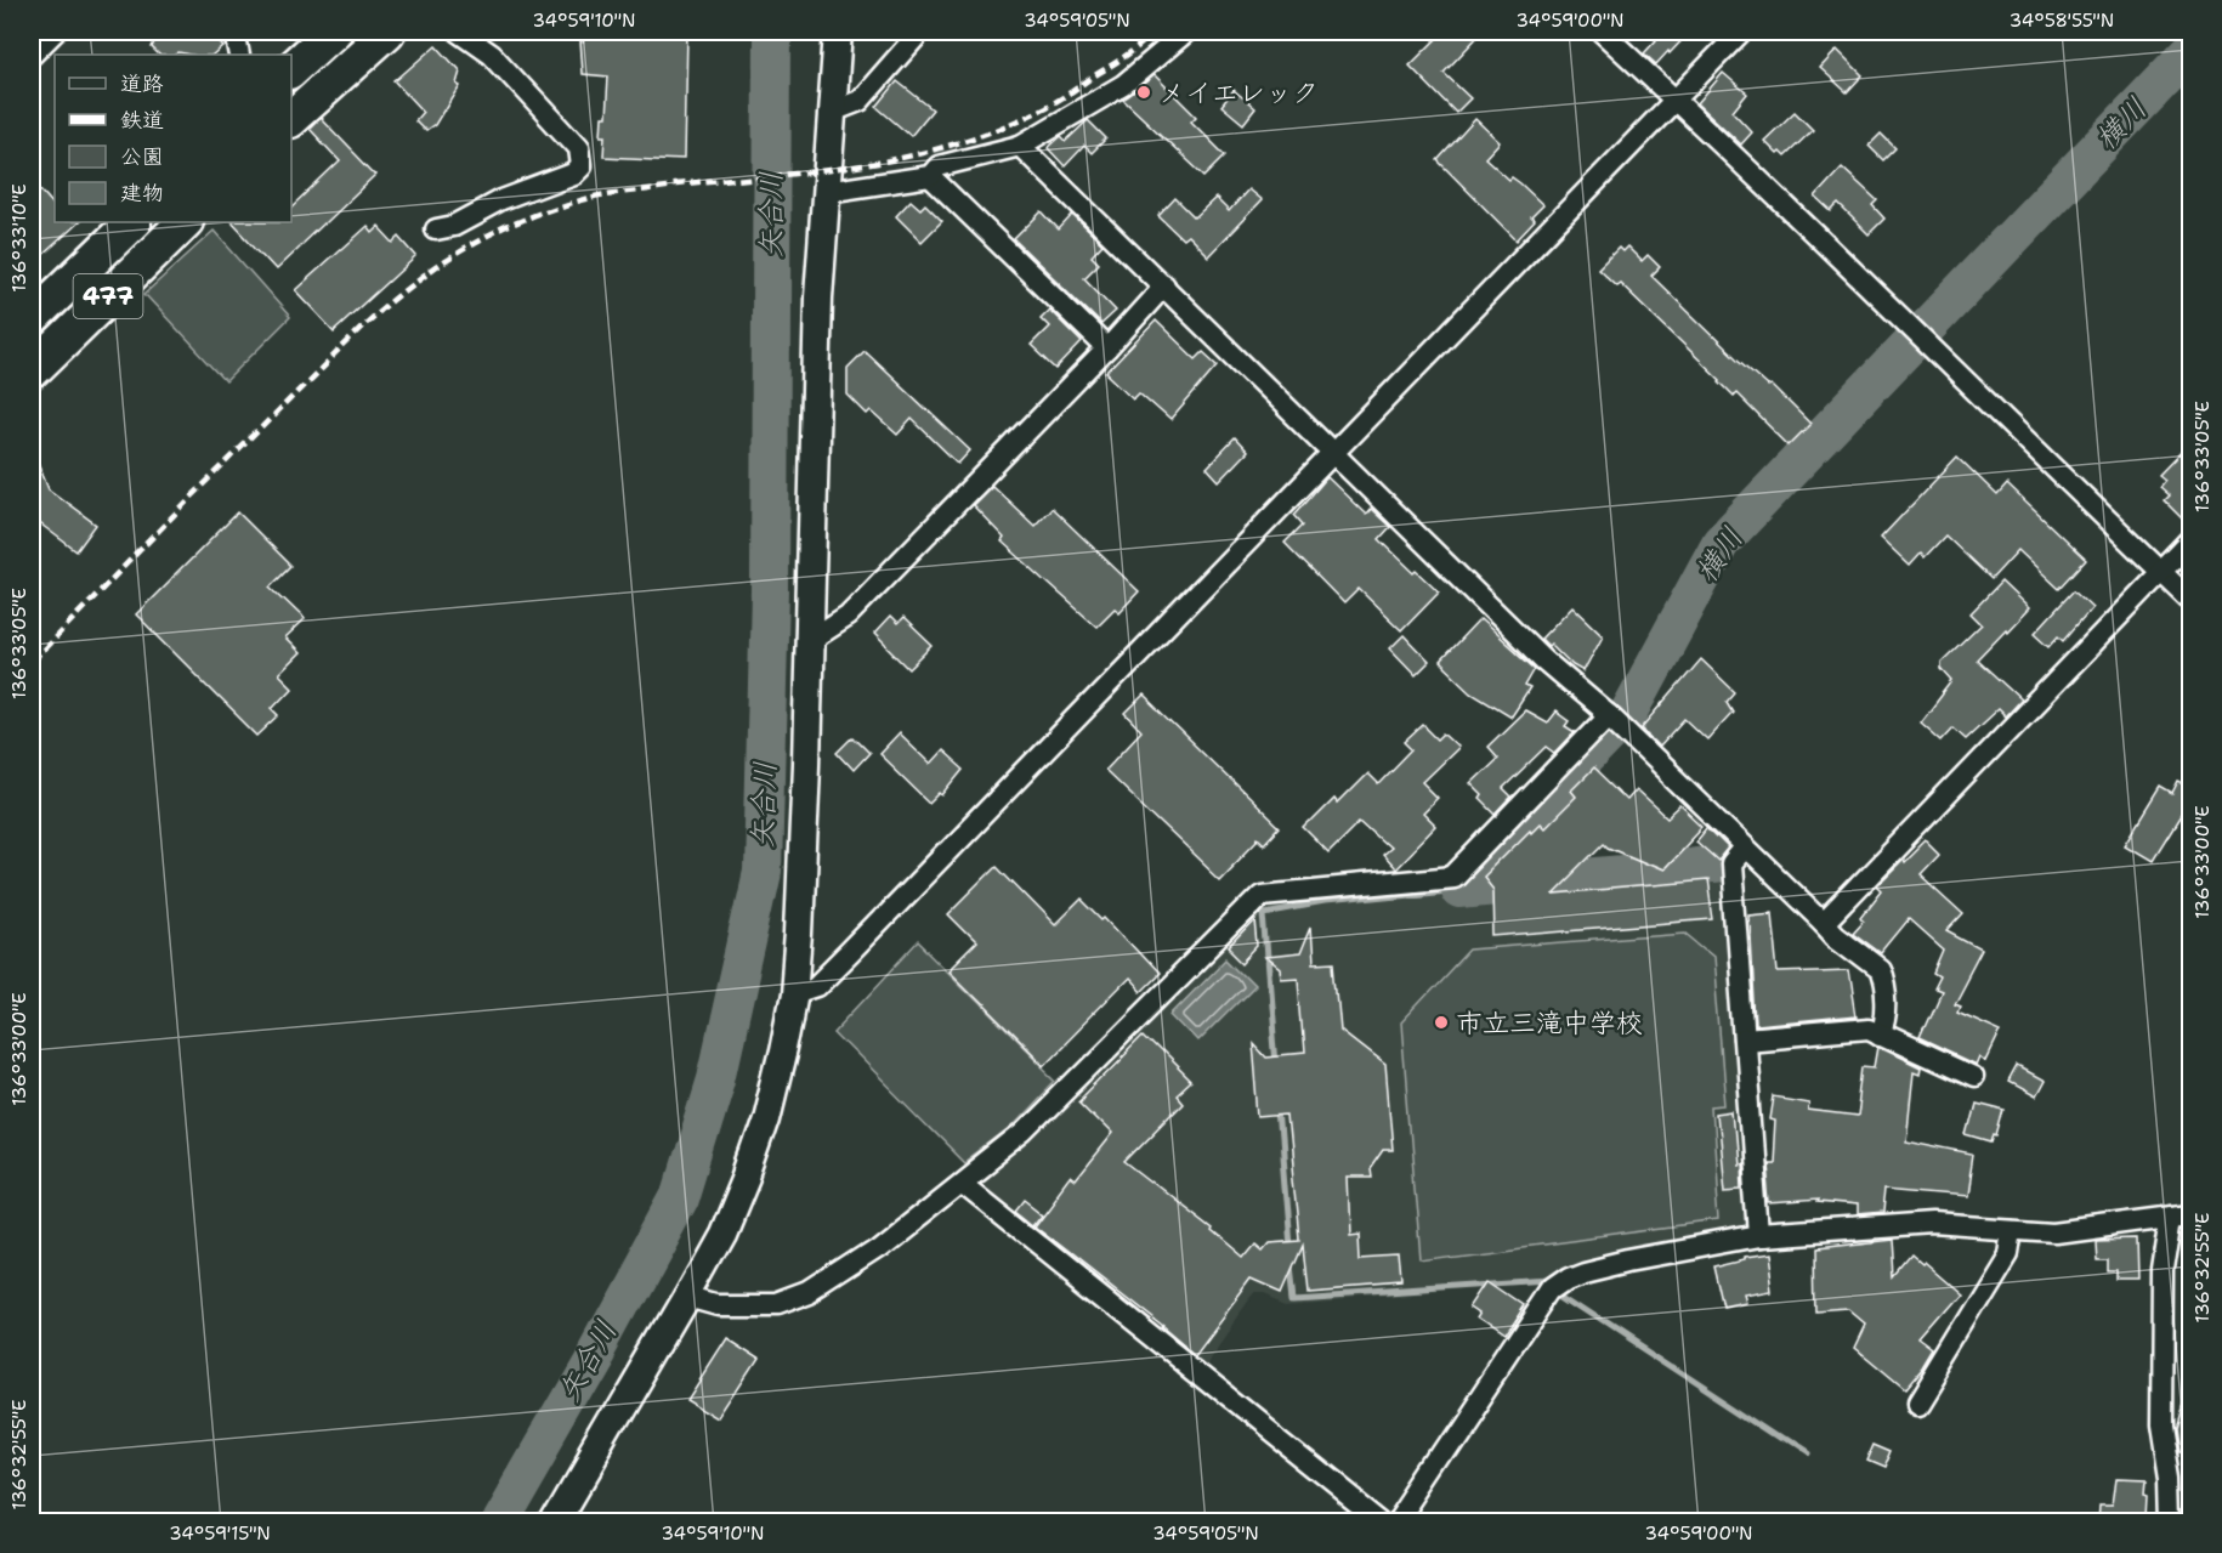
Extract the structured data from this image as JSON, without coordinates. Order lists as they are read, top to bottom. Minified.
{"streets":{"highway":["477"]},"water":["横川","矢合川"],"places":["メイエレック","市立三滝中学校"],"legend":["道路","鉄道","公園","建物"],"coordinates":["34°59'10\"N","34°59'05\"N","34°59'00\"N","34°58'55\"N","136°33'10\"E","136°33'05\"E","136°33'00\"E","136°32'55\"E","34°59'15\"N"]}
